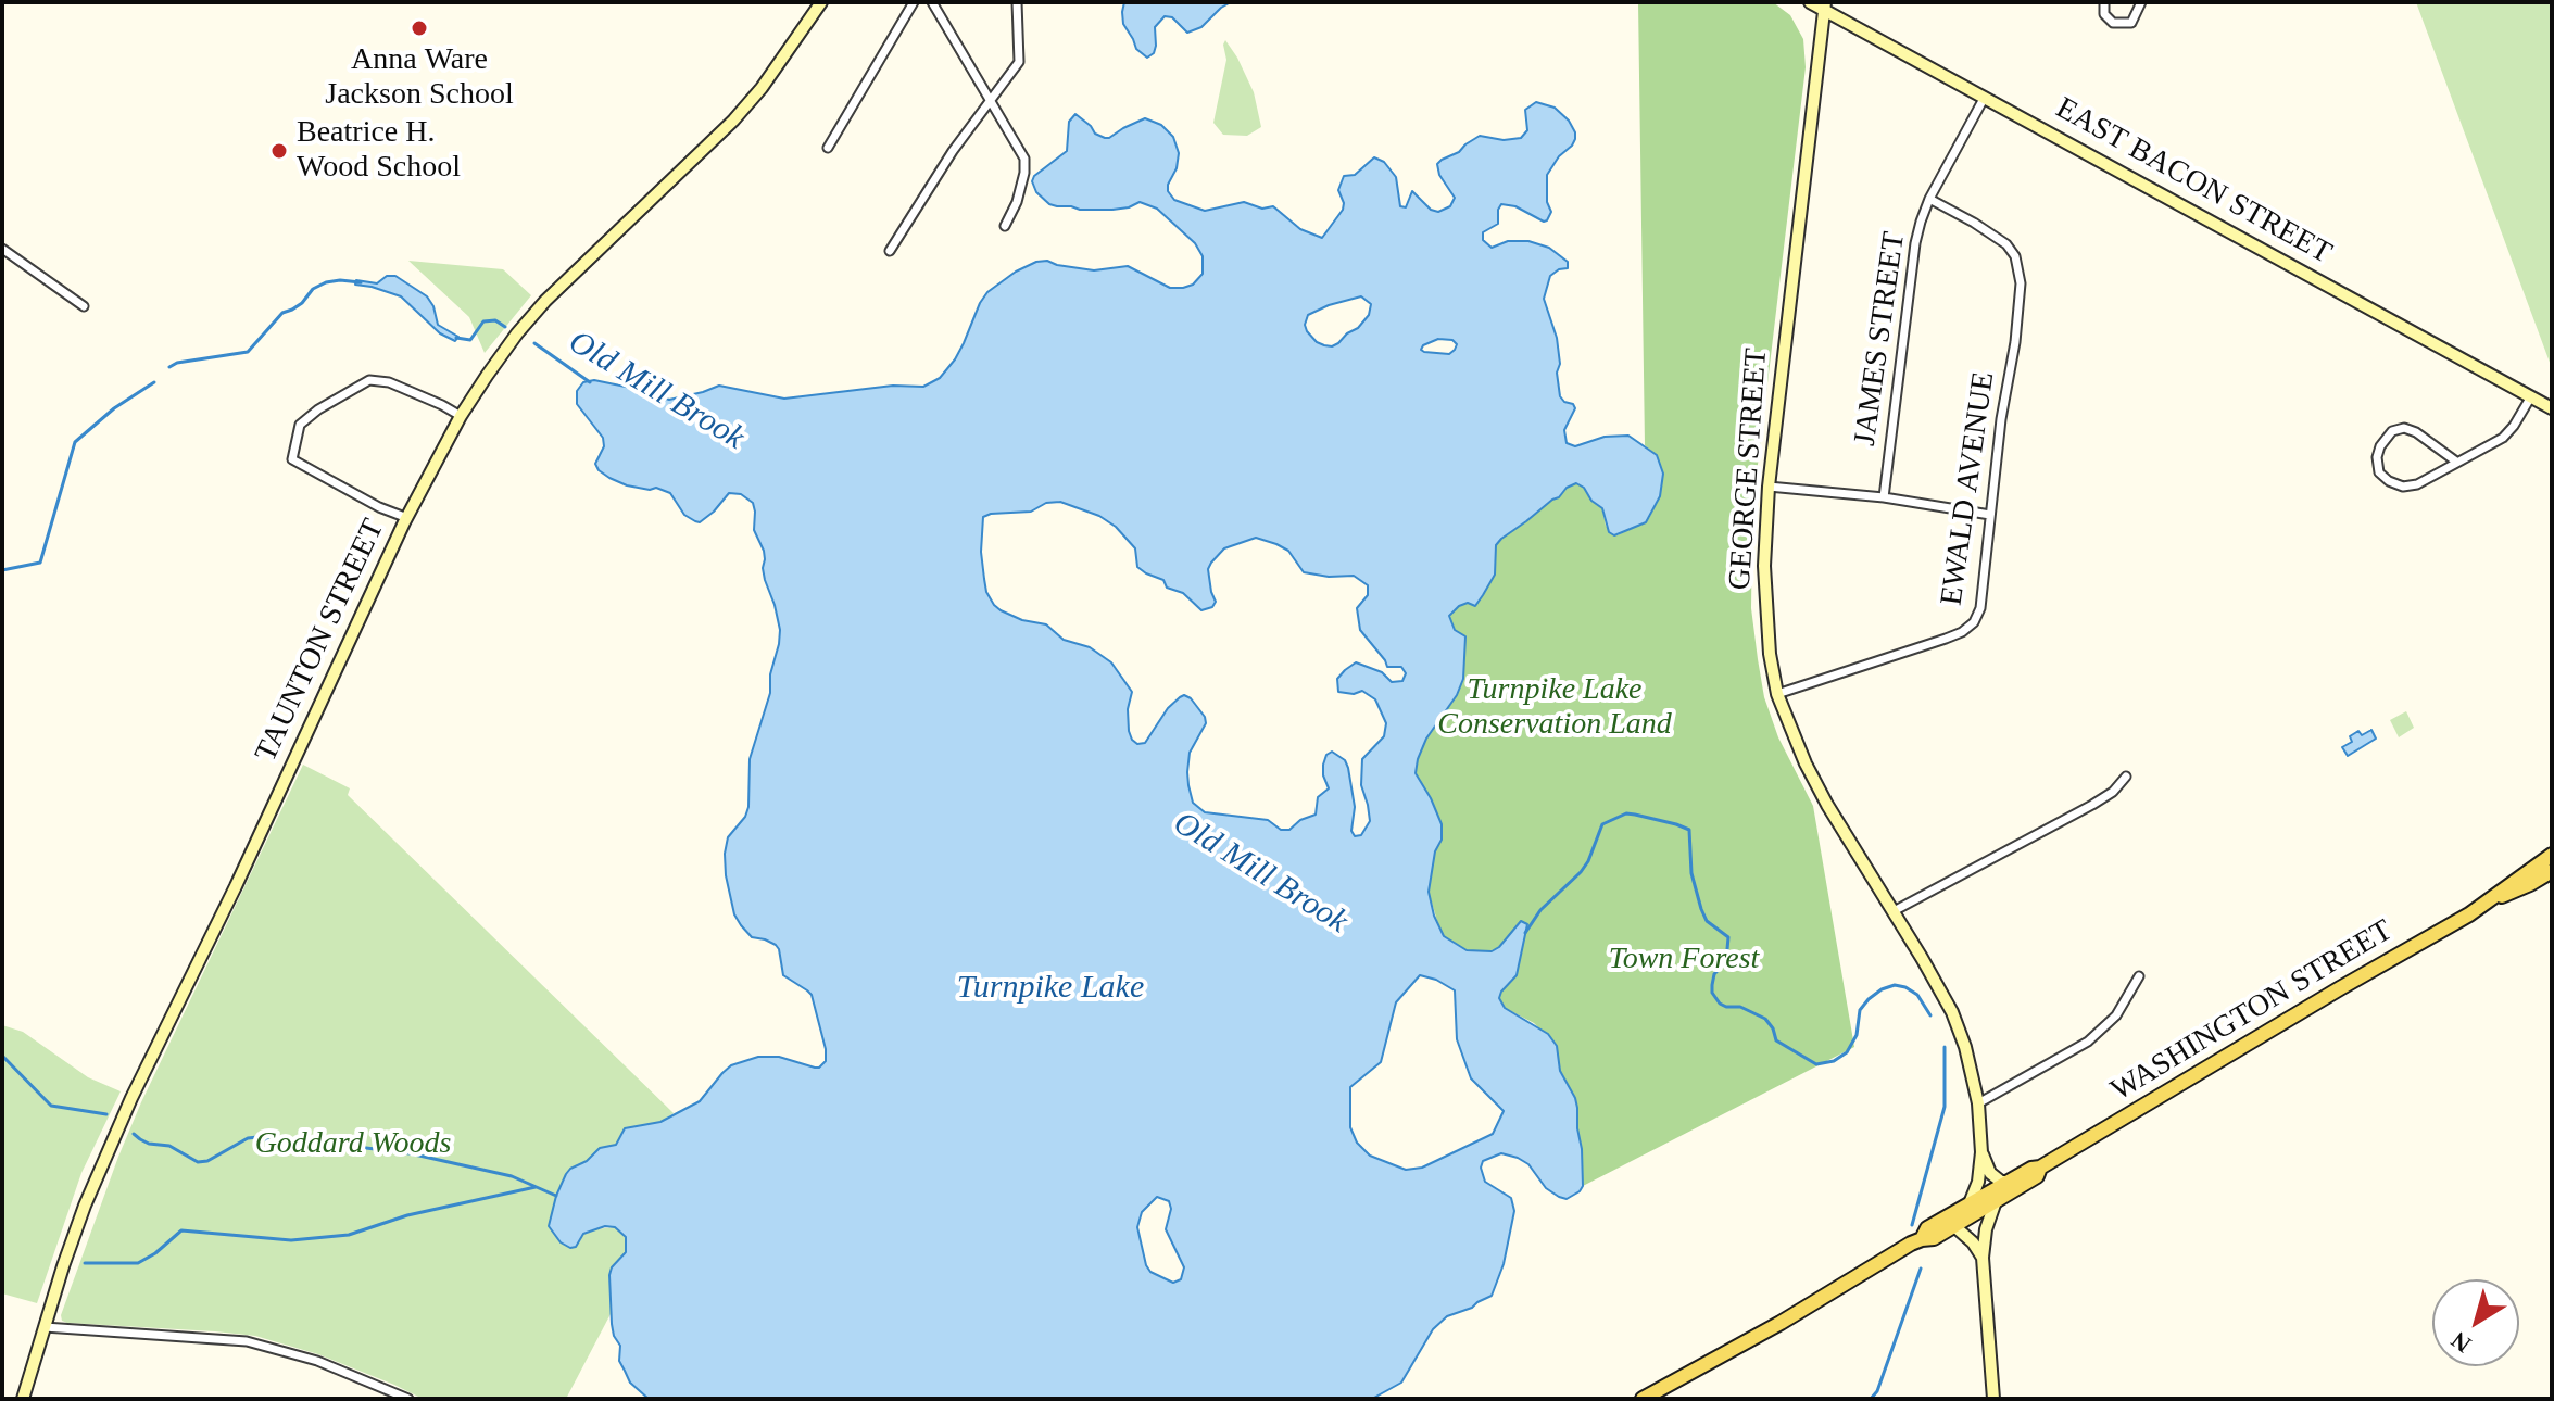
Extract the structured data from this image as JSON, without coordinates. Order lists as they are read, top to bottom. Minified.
{"streets":{"main road":["EAST BACON STREET","GEORGE STREET","TAUNTON STREET","WASHINGTON STREET"],"street":["JAMES STREET","EWALD AVENUE"]},"crossings":[["EAST BACON STREET","JAMES STREET"],["EAST BACON STREET","GEORGE STREET"],["JAMES STREET","EWALD AVENUE"],["GEORGE STREET","EWALD AVENUE"],["GEORGE STREET","WASHINGTON STREET"]],"water":["Old Mill Brook","Turnpike Lake"],"parks":["Turnpike Lake Conservation Land","Town Forest","Goddard Woods"],"places":["Anna Ware Jackson School","Beatrice H. Wood School"],"north":"bottom left"}
